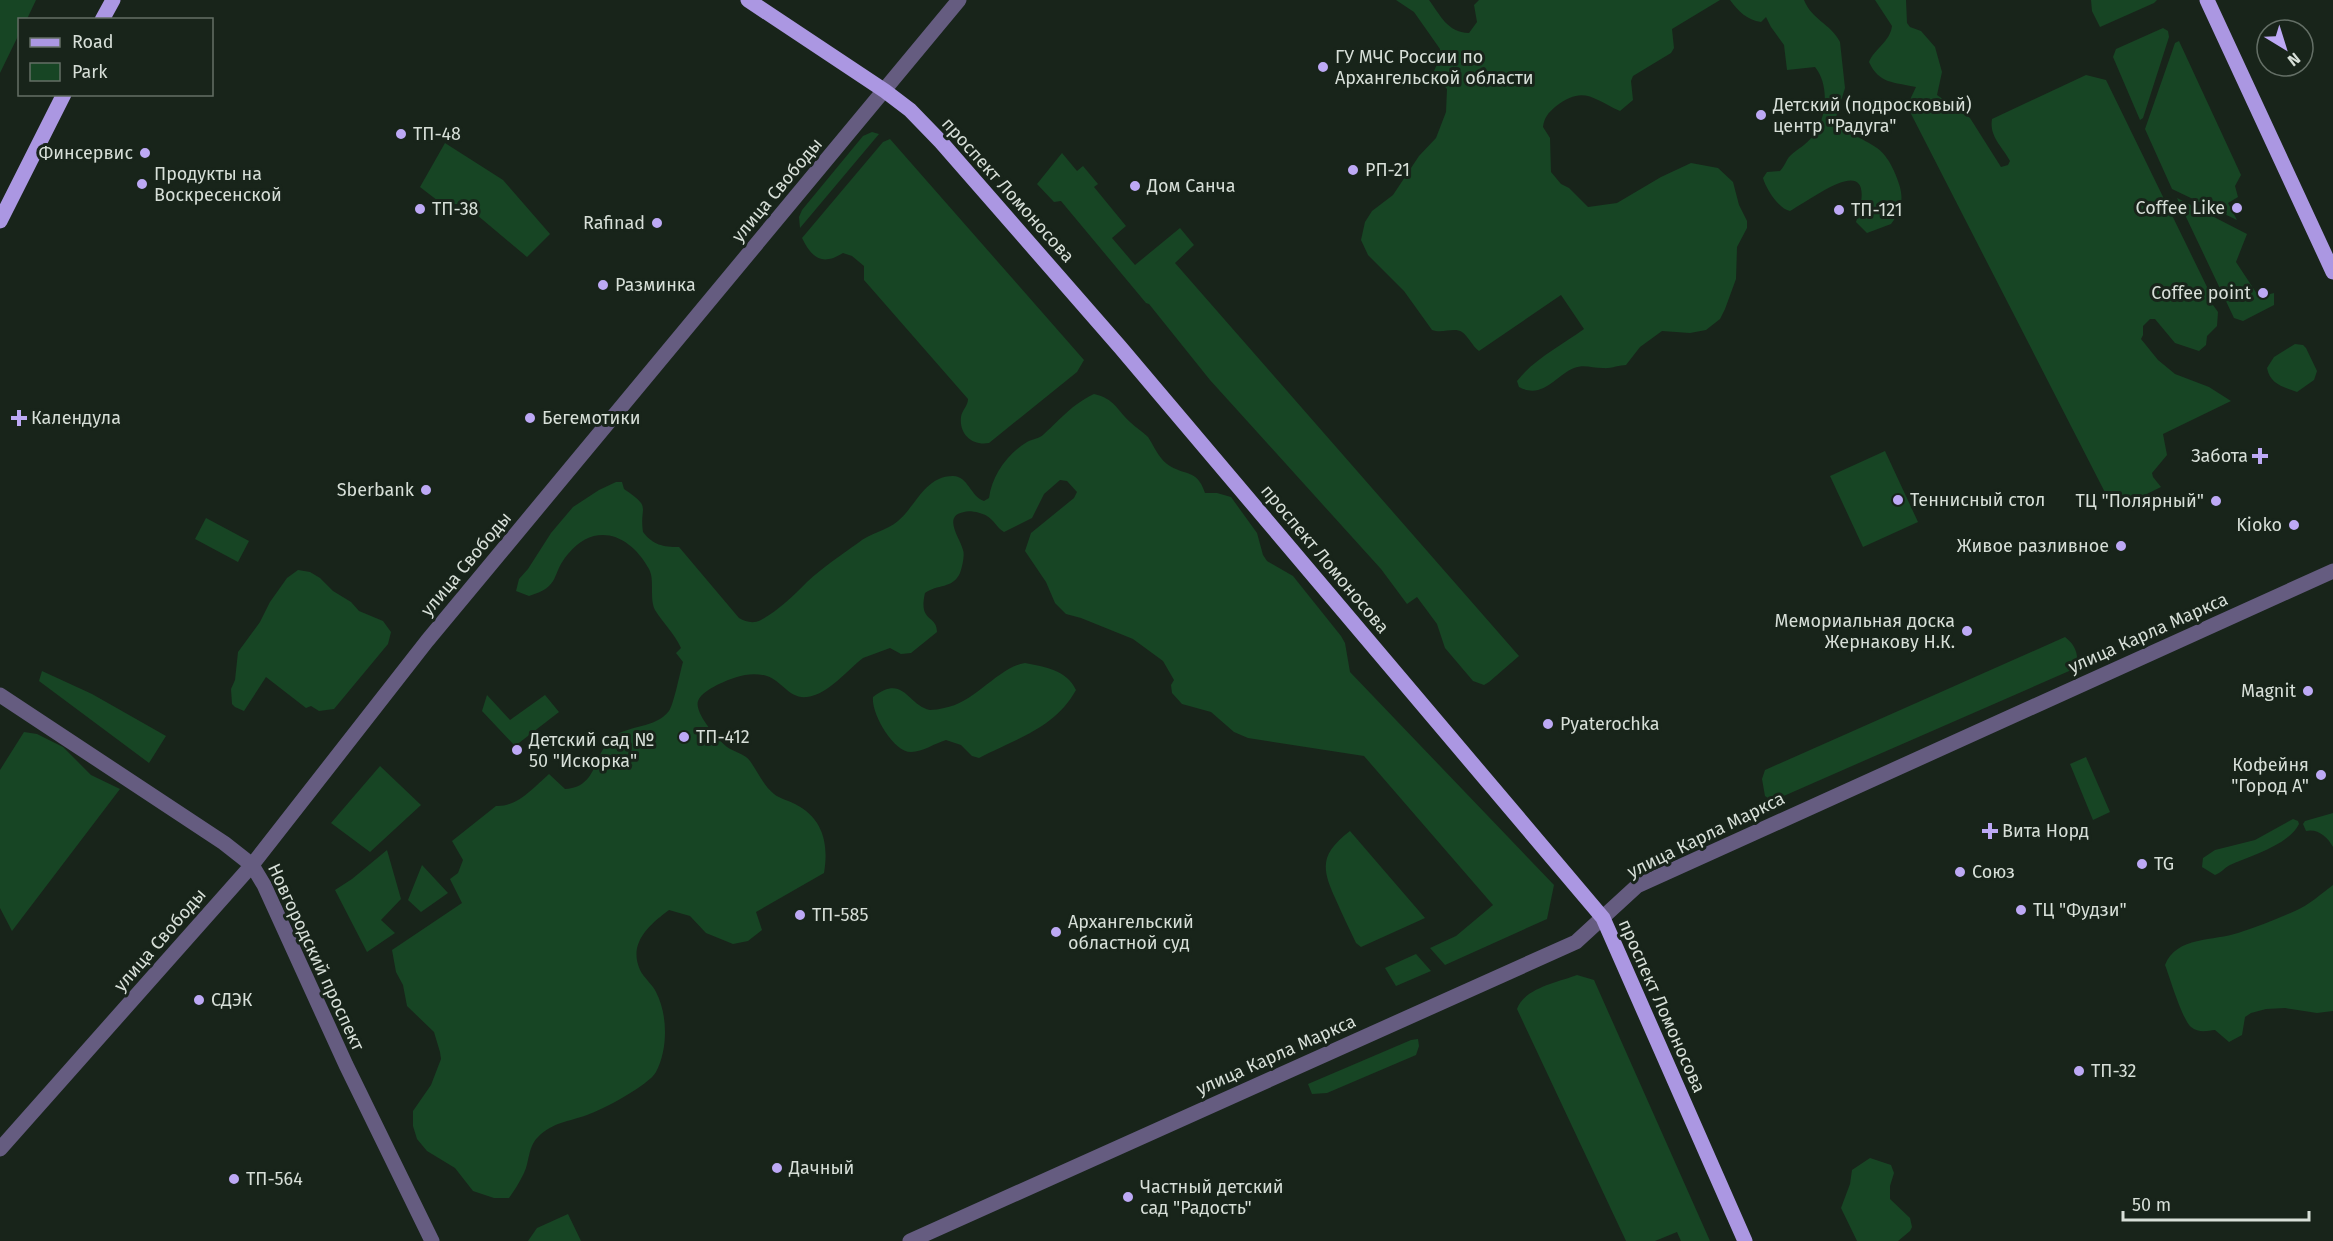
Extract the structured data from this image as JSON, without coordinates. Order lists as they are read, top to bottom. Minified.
{"streets":{"main road":["проспект Ломоносова"],"street":["улица Свободы","улица Карла Маркса","Новгородский проспект"]},"crossings":[["улица Свободы","проспект Ломоносова"],["улица Свободы","Новгородский проспект"],["проспект Ломоносова","улица Карла Маркса"]],"places":{"other":["ГУ МЧС России по Архангельской области","Детский (подросковый) центр \"Радуга\"","ТП-48","Финсервис","РП-21","Продукты на Воскресенской","Дом Санча","Coffee Like","ТП-38","ТП-121","Rafinad","Разминка","Coffee point","Бегемотики","Sberbank","Теннисный стол","ТЦ \"Полярный\"","Kioko","Живое разливное","Мемориальная доска Жернакову Н.К.","Magnit","Pyaterochka","ТП-412","Детский сад № 50 \"Искорка\"","Кофейня \"Город А\"","TG","Союз","ТЦ \"Фудзи\"","ТП-585","Архангельский областной суд","СДЭК","ТП-32","Дачный","ТП-564","Частный детский сад \"Радость\""],"health":["Календула","Забота","Вита Норд"]},"legend":["Road","Park"],"scale_bar":"50 m","north":"bottom right"}
